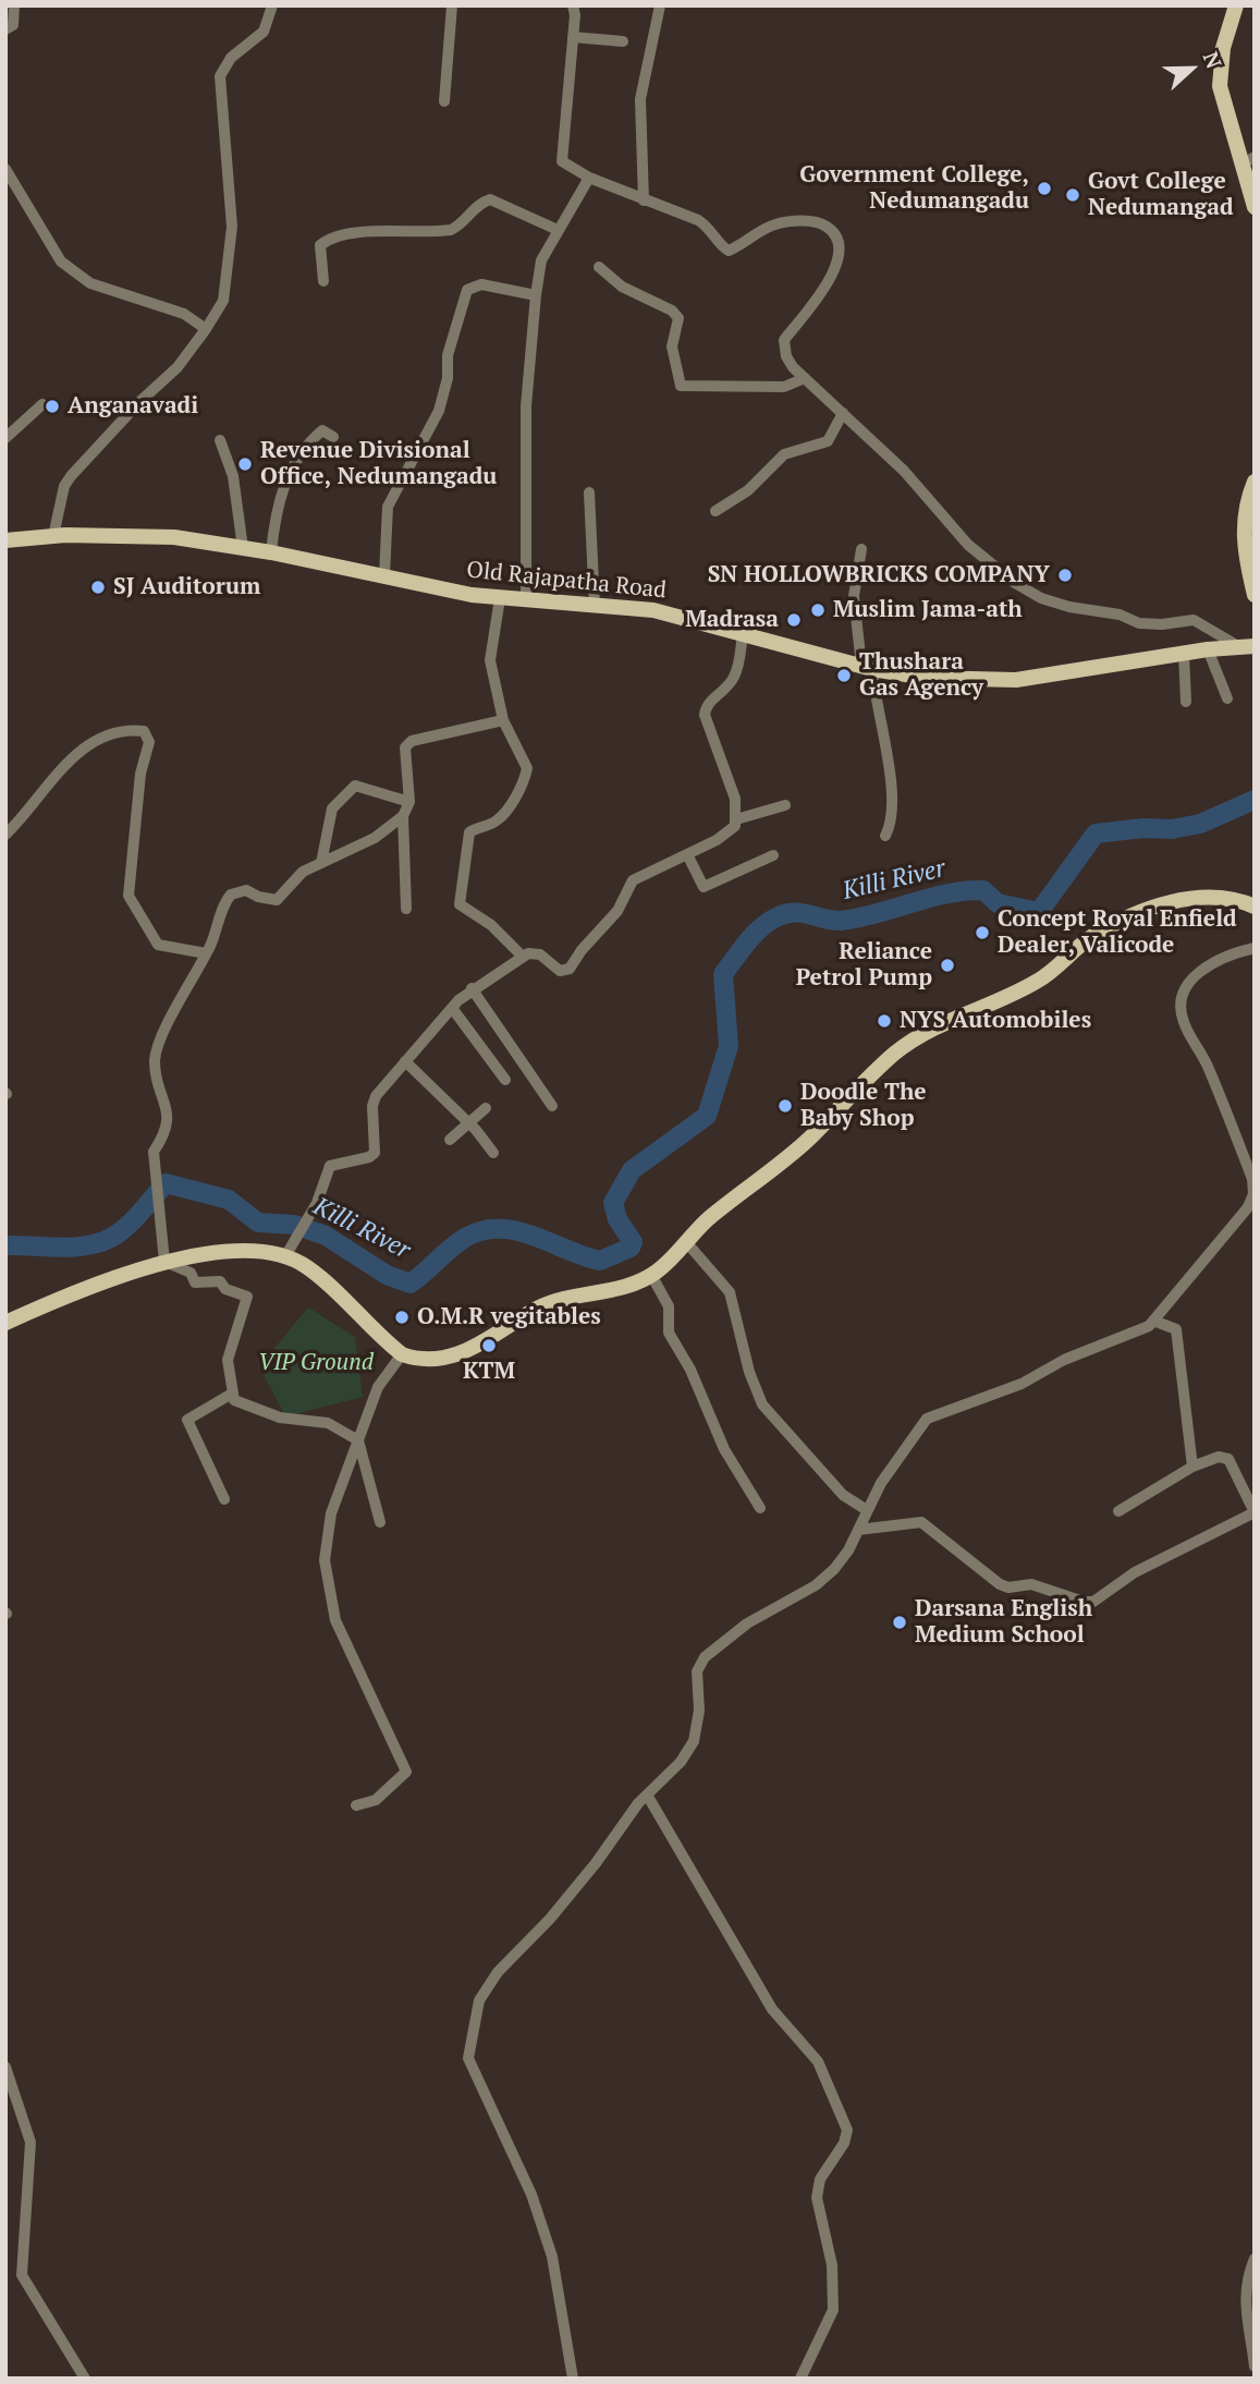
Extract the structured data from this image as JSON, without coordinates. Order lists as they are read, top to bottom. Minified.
{"streets":{"main road":["Old Rajapatha Road"]},"water":["Killi River"],"parks":["VIP Ground"],"places":["Government College, Nedumangadu","Govt College Nedumangad","Anganavadi","Revenue Divisional Office, Nedumangadu","SN HOLLOWBRICKS COMPANY","SJ Auditorum","Muslim Jama-ath","Madrasa","Thushara Gas Agency","Concept Royal Enfield Dealer, Valicode","Reliance Petrol Pump","NYS Automobiles","Doodle The Baby Shop","O.M.R vegitables","KTM","Darsana English Medium School"],"north":"right"}
